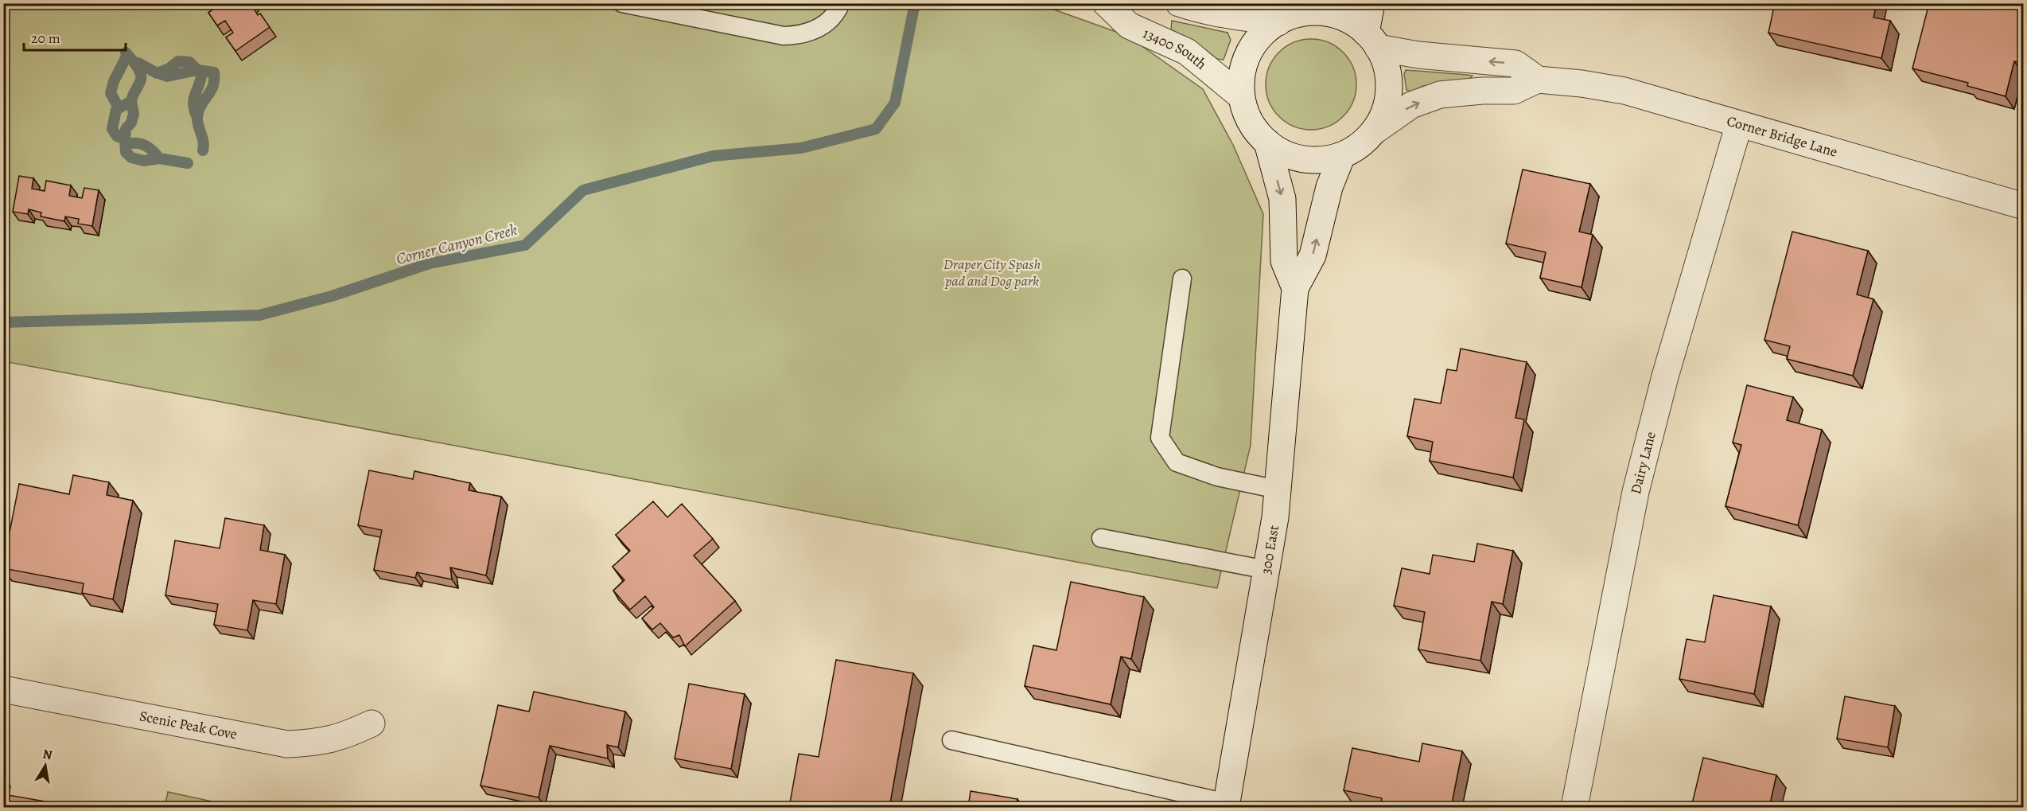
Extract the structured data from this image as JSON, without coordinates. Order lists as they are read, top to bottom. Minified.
{"streets":{"street":["13400 South","Corner Bridge Lane","Dairy Lane","300 East","Scenic Peak Cove"]},"crossings":[["13400 South","300 East"],["Corner Bridge Lane","Dairy Lane"]],"water":["Corner Canyon Creek"],"parks":["Draper City Spash pad and Dog park"],"scale_bar":"20 m","north":"top"}
